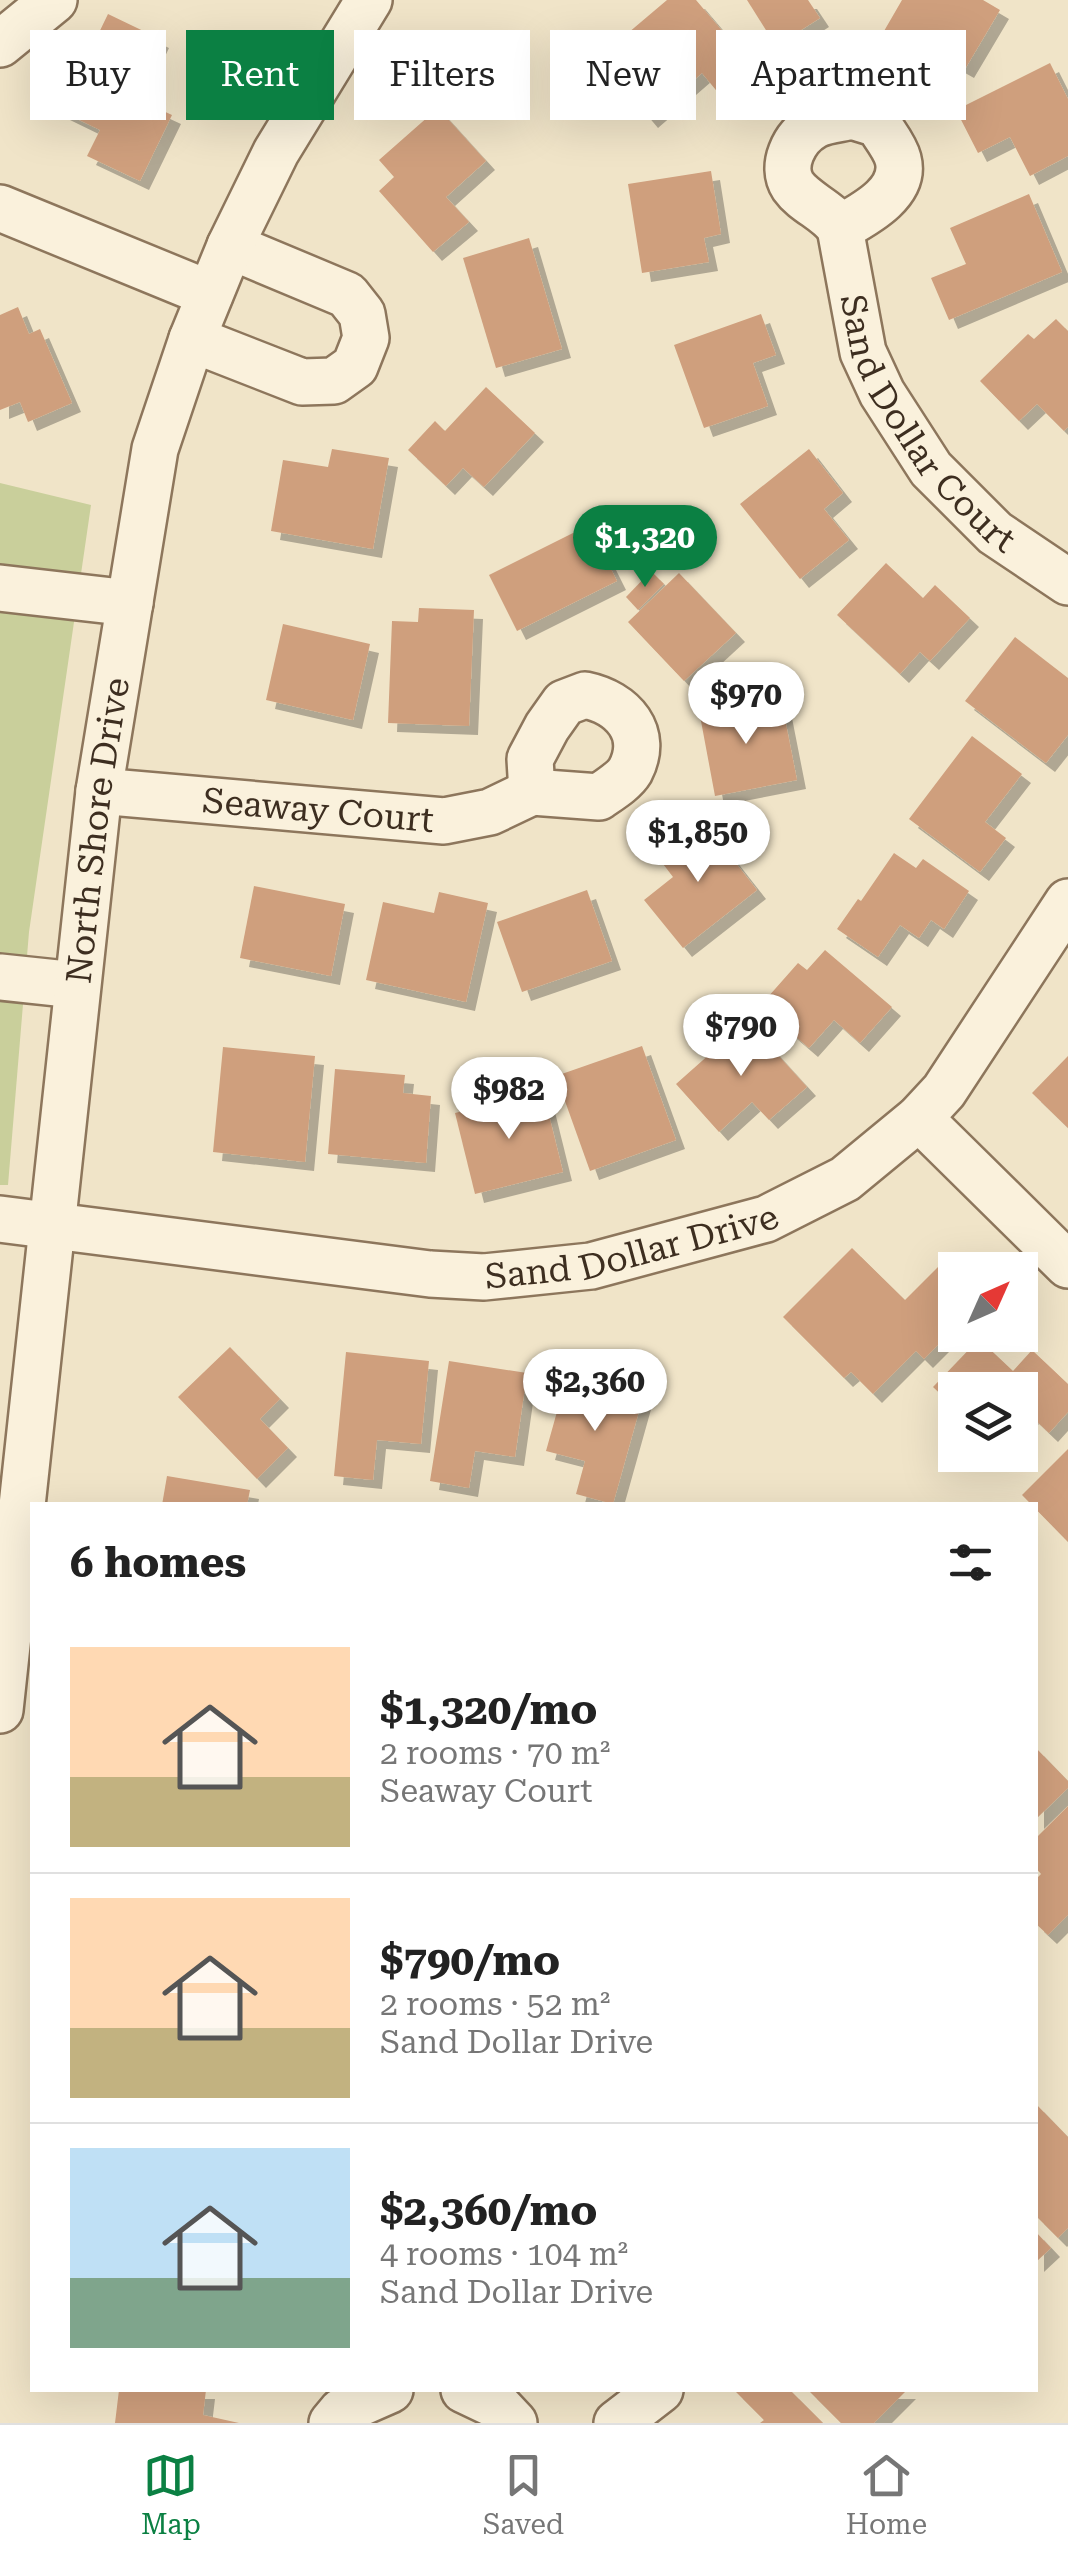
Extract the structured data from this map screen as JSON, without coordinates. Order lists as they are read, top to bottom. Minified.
{"streets":{"street":["Sand Dollar Court","Seaway Court","North Shore Drive","Sand Dollar Drive"]},"crossings":[["Seaway Court","North Shore Drive"],["North Shore Drive","Sand Dollar Drive"]],"north":"top right","page":{"chip":["Buy","Rent","Filters","New","Apartment"],"price":["$1,320","$970","$1,850","$790","$982","$2,360"],"heading":"6 homes","list":[{"name":"$1,320/mo","note":"2 rooms · 70 m² · Seaway Court"},{"name":"$790/mo","note":"2 rooms · 52 m² · Sand Dollar Drive"},{"name":"$2,360/mo","note":"4 rooms · 104 m² · Sand Dollar Drive"}],"tabs":["Map","Saved","Home"]}}
